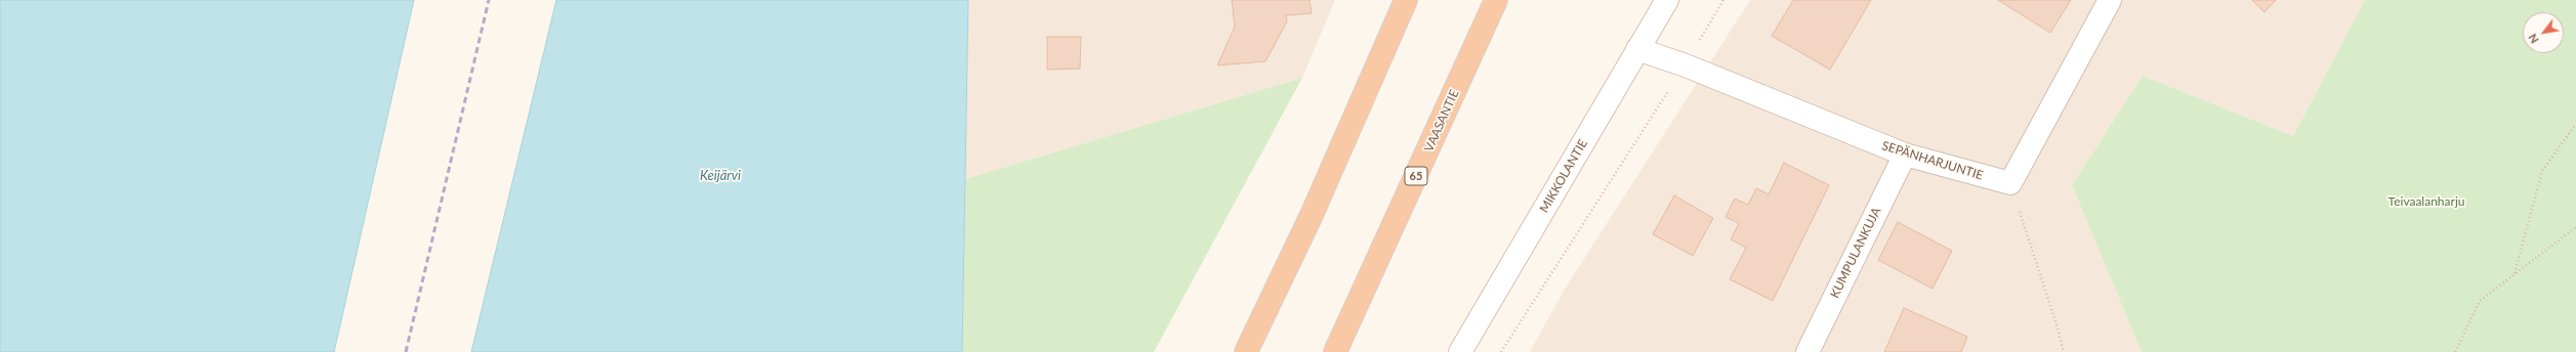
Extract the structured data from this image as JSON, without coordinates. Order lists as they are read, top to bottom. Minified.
{"streets":{"highway":["VAASANTIE","65"],"street":["SEPÄNHARJUNTIE","MIKKOLANTIE","KUMPULANKUJA"]},"crossings":[["SEPÄNHARJUNTIE","MIKKOLANTIE"],["SEPÄNHARJUNTIE","KUMPULANKUJA"]],"water":["Keijärvi"],"parks":["Teivaalanharju"],"north":"bottom left"}
